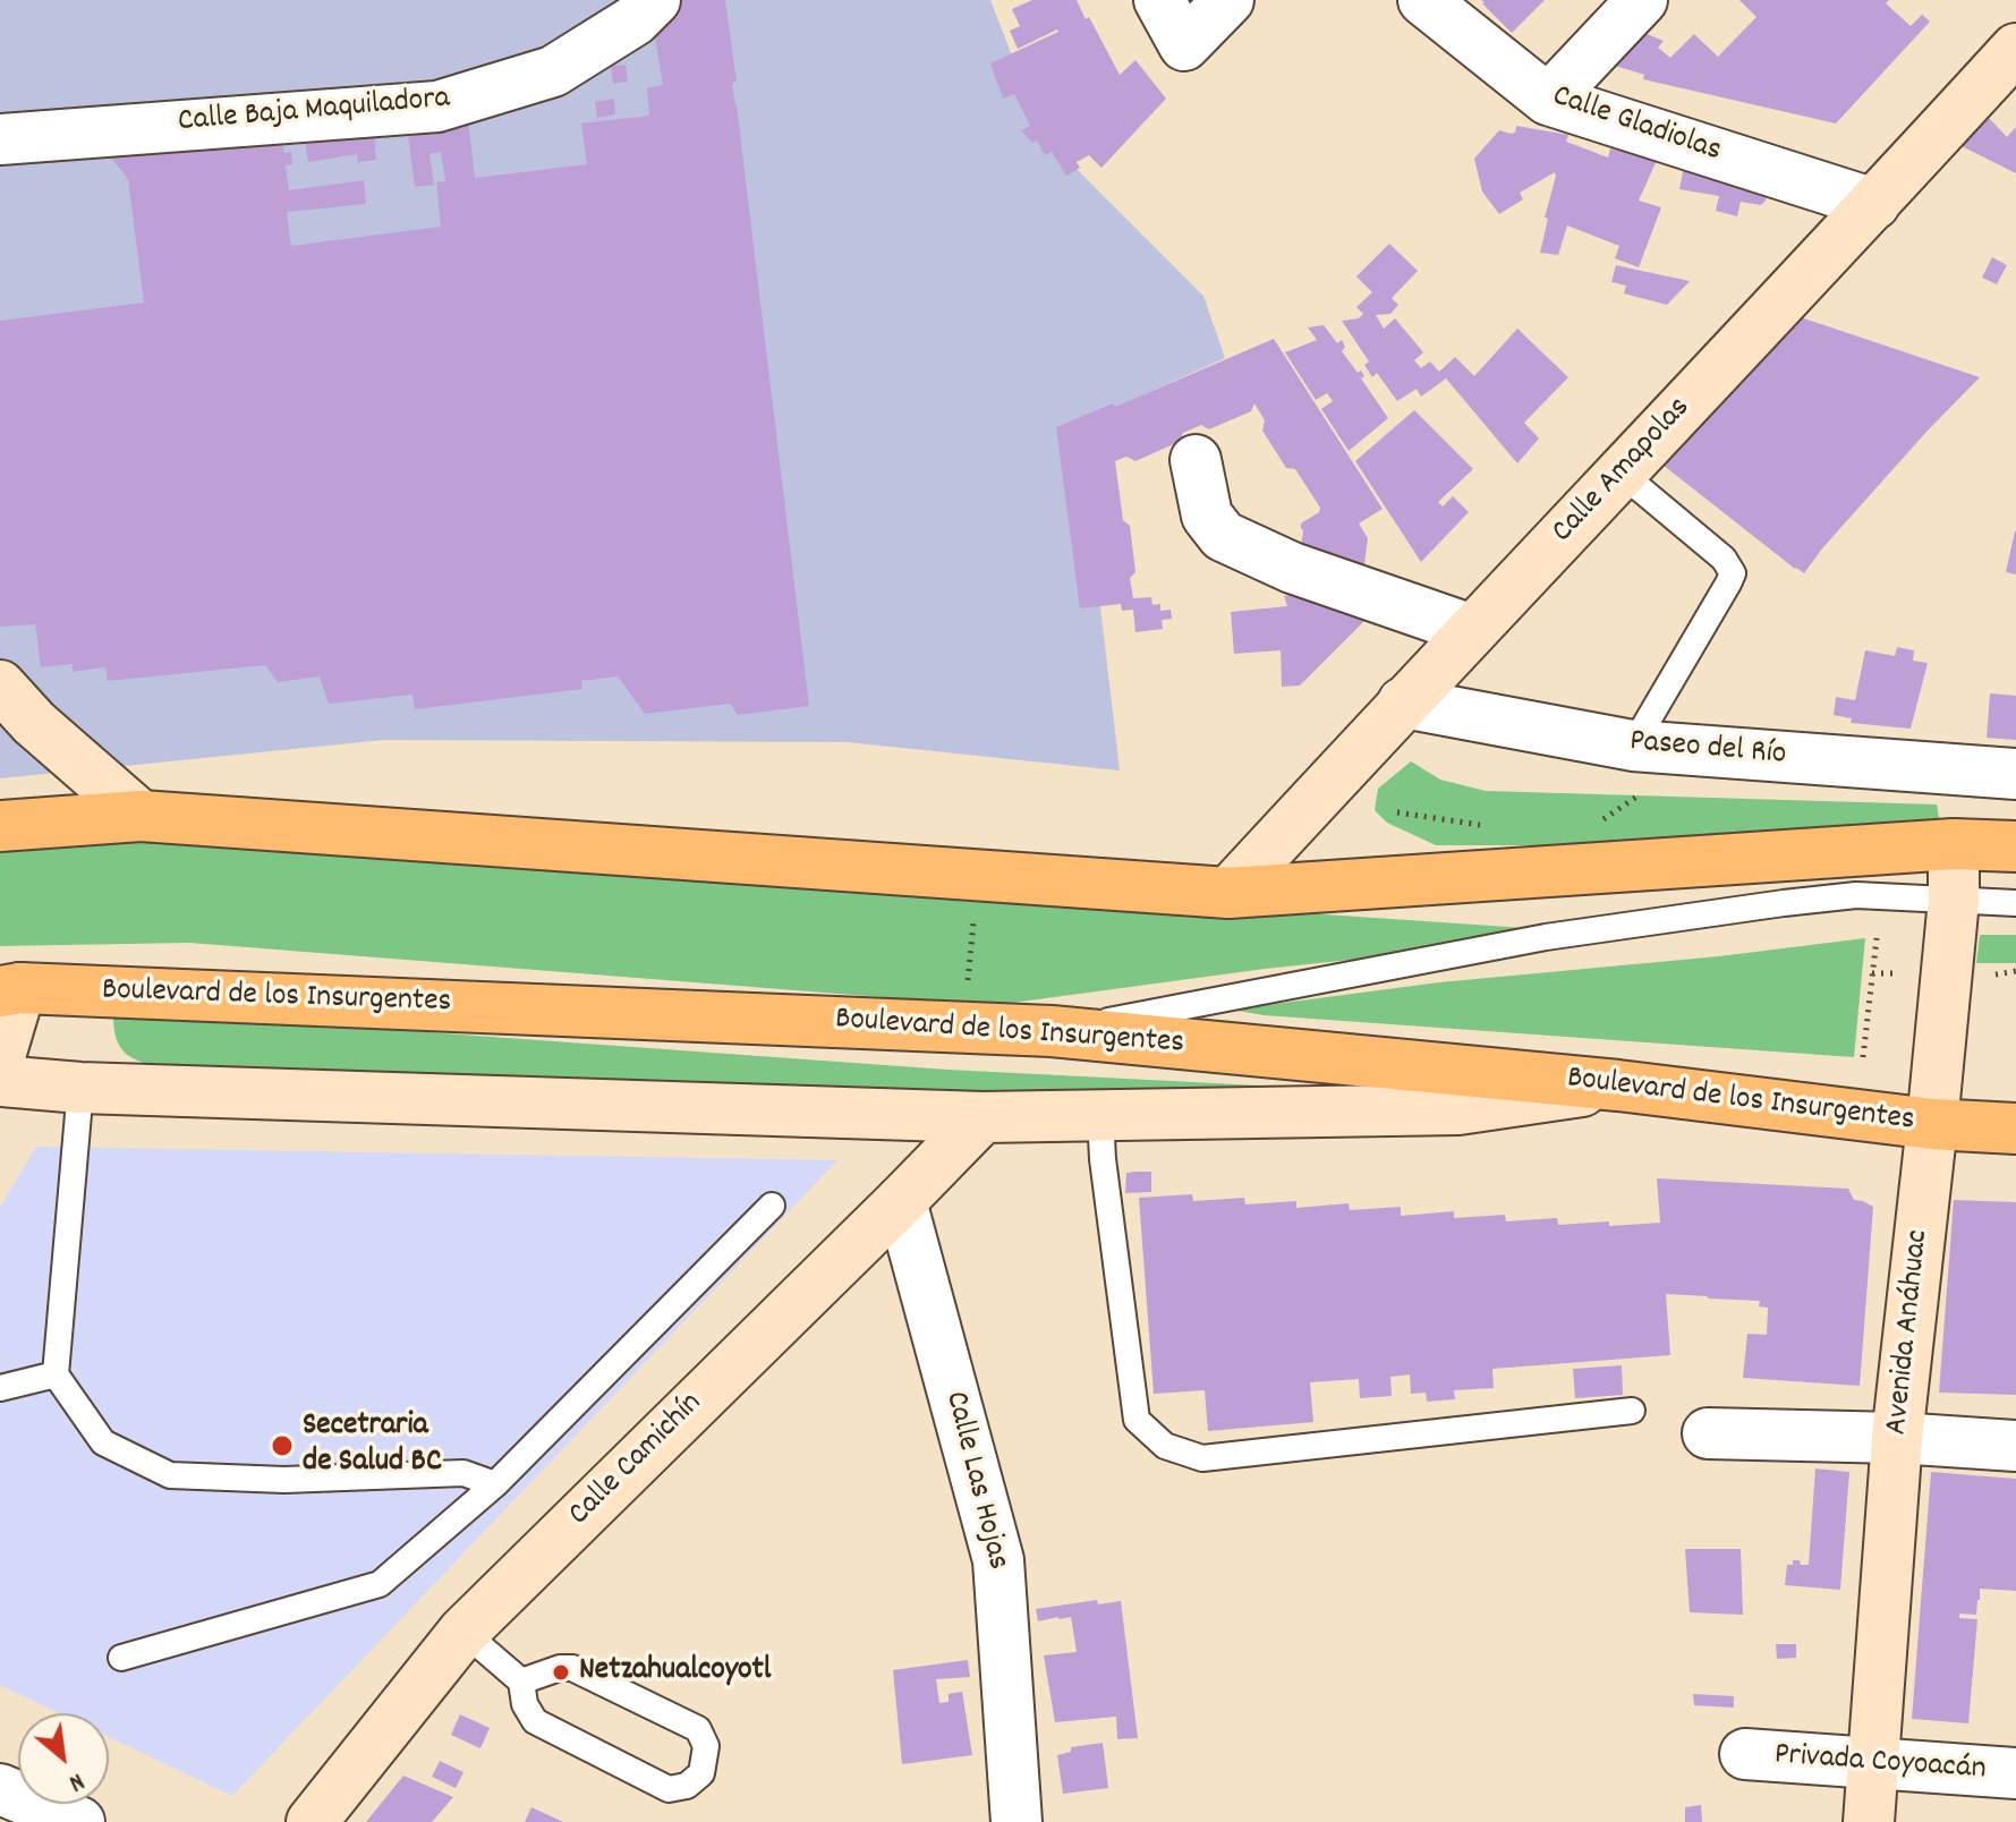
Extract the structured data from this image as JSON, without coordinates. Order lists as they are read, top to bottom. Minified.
{"streets":{"main road":["Boulevard de los Insurgentes"],"street":["Calle Baja Maquiladora","Calle Gladiolas","Calle Amapolas","Paseo del Río","Avenida Anáhuac","Calle Camichín","Calle Las Hojas","Privada Coyoacán"]},"crossings":[["Calle Gladiolas","Calle Amapolas"],["Calle Amapolas","Paseo del Río"],["Boulevard de los Insurgentes","Avenida Anáhuac"],["Avenida Anáhuac","Privada Coyoacán"],["Calle Camichín","Calle Las Hojas"]],"places":["Secetraria de Salud BC","Netzahualcoyotl"],"north":"bottom right"}
